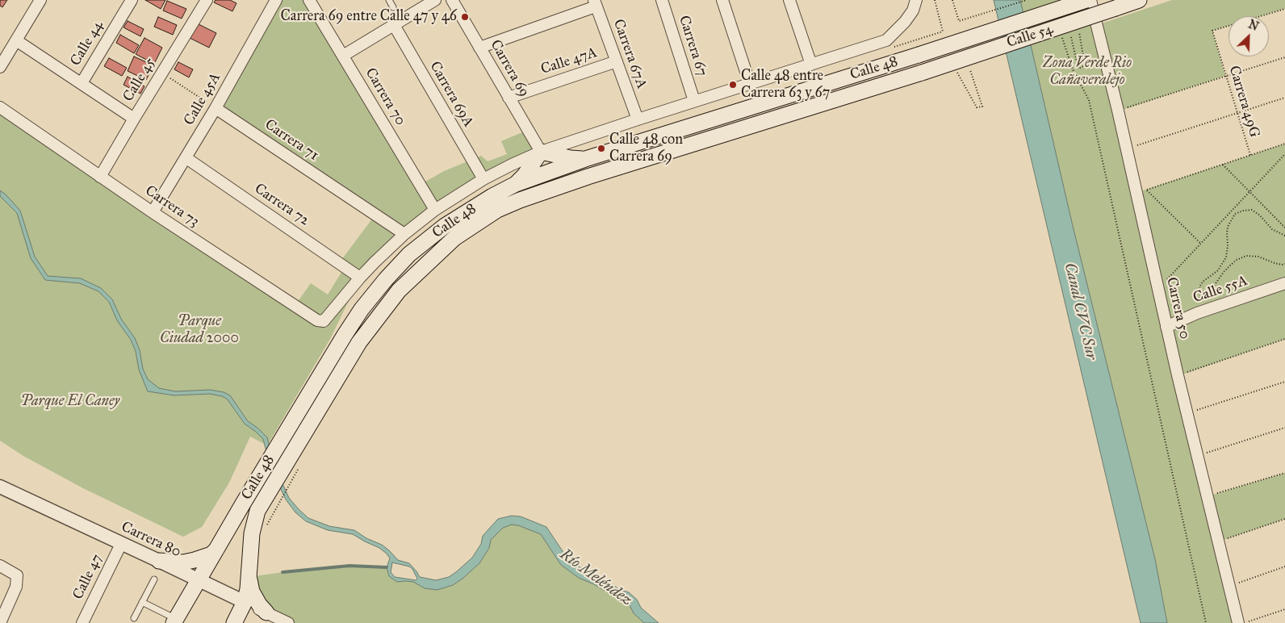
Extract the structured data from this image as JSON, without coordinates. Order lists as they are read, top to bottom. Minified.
{"streets":{"main road":["Calle 54","Calle 48"],"street":["Calle 44","Carrera 67","Carrera 67A","Calle 47A","Carrera 69","Calle 45","Carrera 69A","Carrera 70","Calle 45A","Carrera 71","Carrera 72","Carrera 73","Calle 55A","Carrera 50","Carrera 80","Calle 47"],"path":["Carrera 49G"]},"crossings":[["Calle 54","Calle 48"],["Carrera 67","Calle 48"],["Carrera 67A","Calle 47A"],["Carrera 67A","Calle 48"],["Calle 47A","Carrera 69"],["Carrera 69","Calle 48"],["Calle 48","Carrera 69A"],["Calle 48","Carrera 70"],["Calle 48","Carrera 71"],["Calle 48","Carrera 72"],["Calle 48","Carrera 73"],["Calle 48","Carrera 80"],["Calle 45","Carrera 73"],["Calle 45A","Carrera 71"],["Calle 45A","Carrera 72"],["Calle 45A","Carrera 73"],["Calle 55A","Carrera 50"],["Carrera 80","Calle 47"]],"water":["Canal CVC Sur","Río Meléndez"],"parks":["Zona Verde Rio Cañaveralejo","Parque Ciudad 2000","Parque El Caney"],"places":["Carrera 69 entre Calle 47 y 46","Calle 48 entre Carrera 63 y 67","Calle 48 con Carrera 69"],"north":"top right"}
